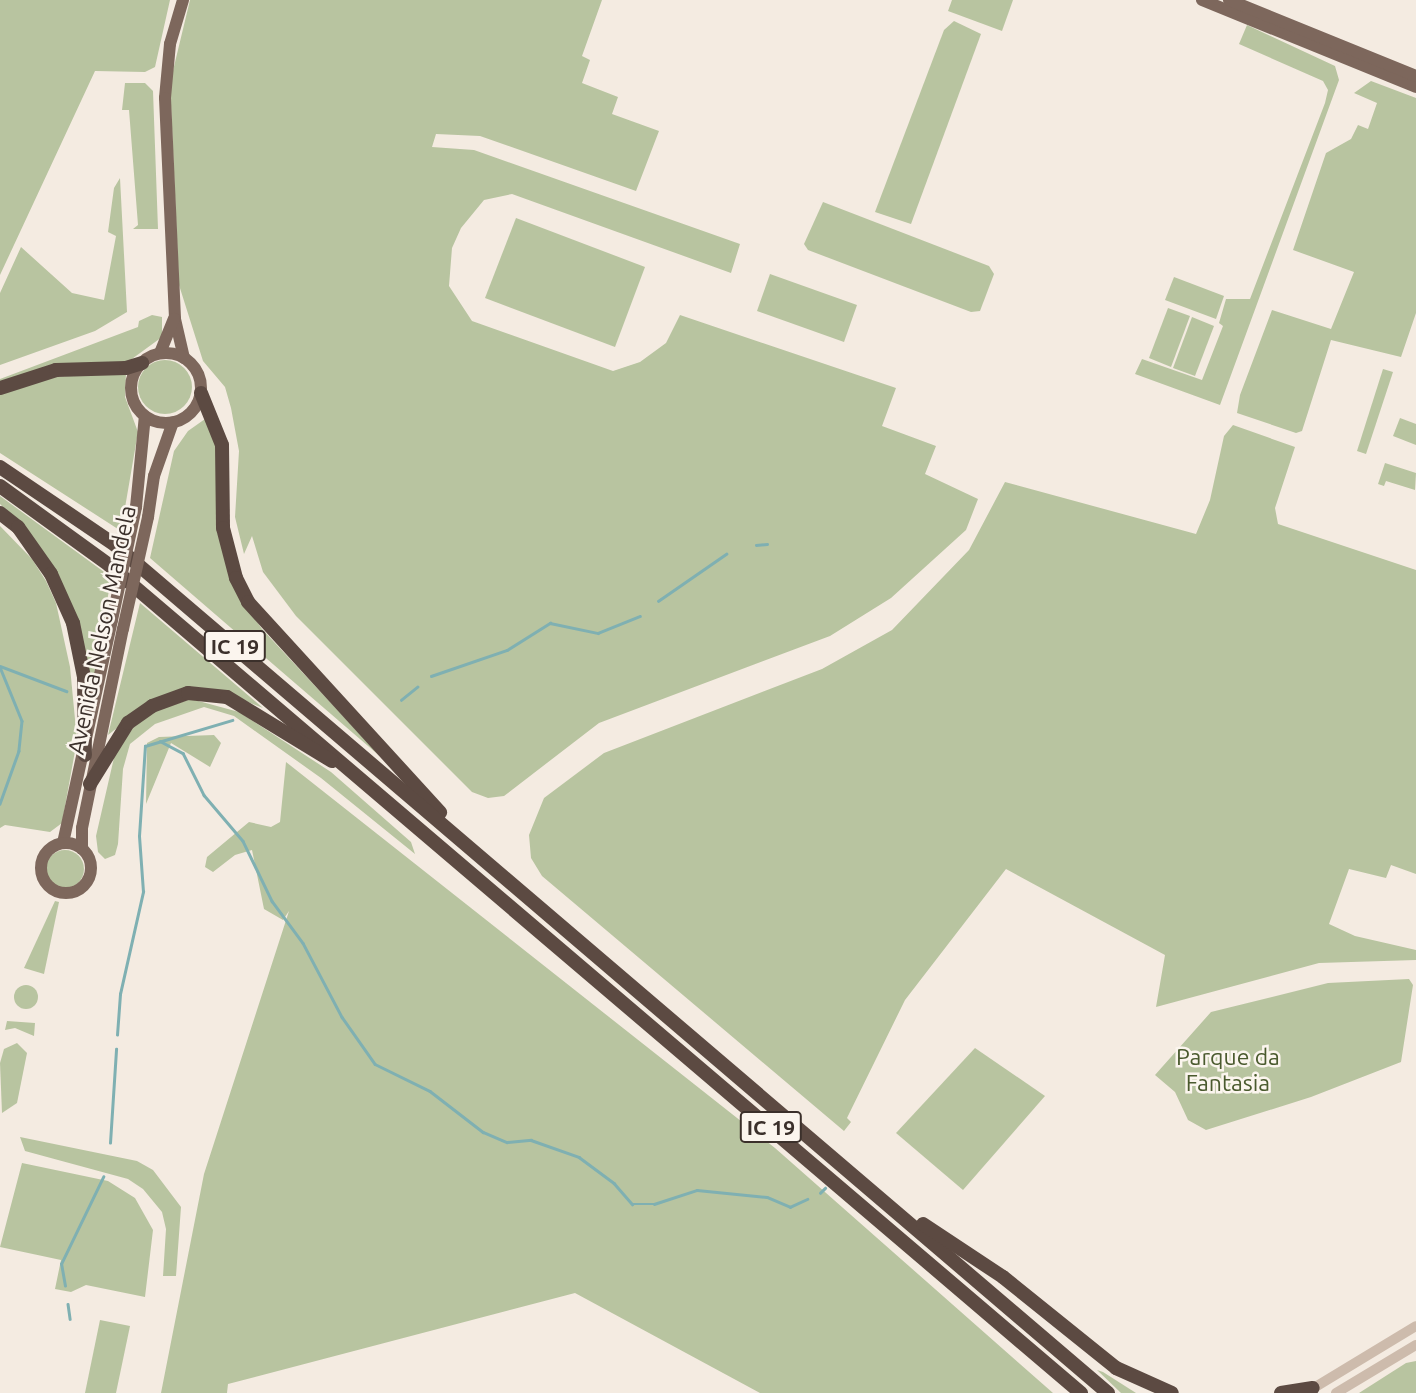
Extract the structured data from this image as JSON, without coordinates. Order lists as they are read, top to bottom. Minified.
{"streets":{"highway":["IC 19"],"main road":["Avenida Nelson Mandela"]},"parks":["Parque da Fantasia"]}
